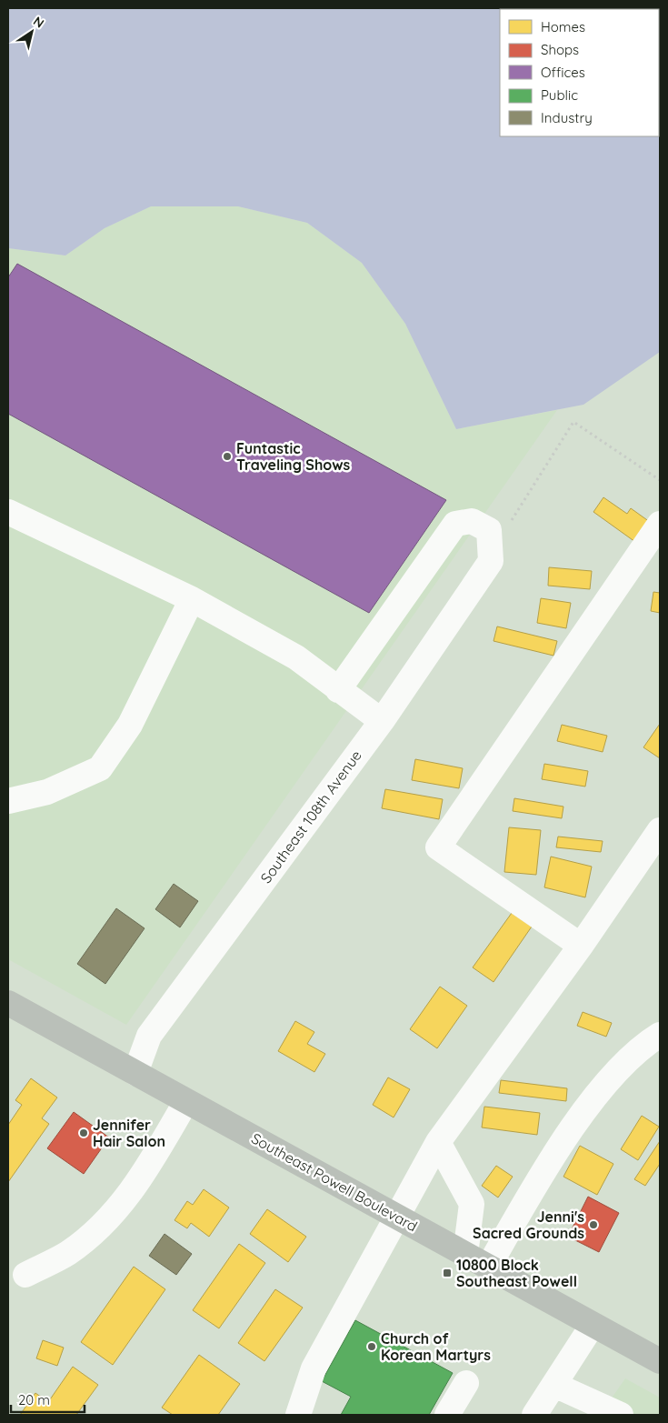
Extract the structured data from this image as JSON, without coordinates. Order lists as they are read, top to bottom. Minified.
{"streets":{"main road":["Southeast Powell Boulevard"],"street":["Southeast 108th Avenue"]},"crossings":[["Southeast 108th Avenue","Southeast Powell Boulevard"]],"places":{"other":["Funtastic Traveling Shows","Jennifer Hair Salon","Jenni's Sacred Grounds","Church of Korean Martyrs"],"transit":["10800 Block Southeast Powell"]},"legend":["Homes","Shops","Offices","Public","Industry"],"scale_bar":"20 m","north":"top right"}
